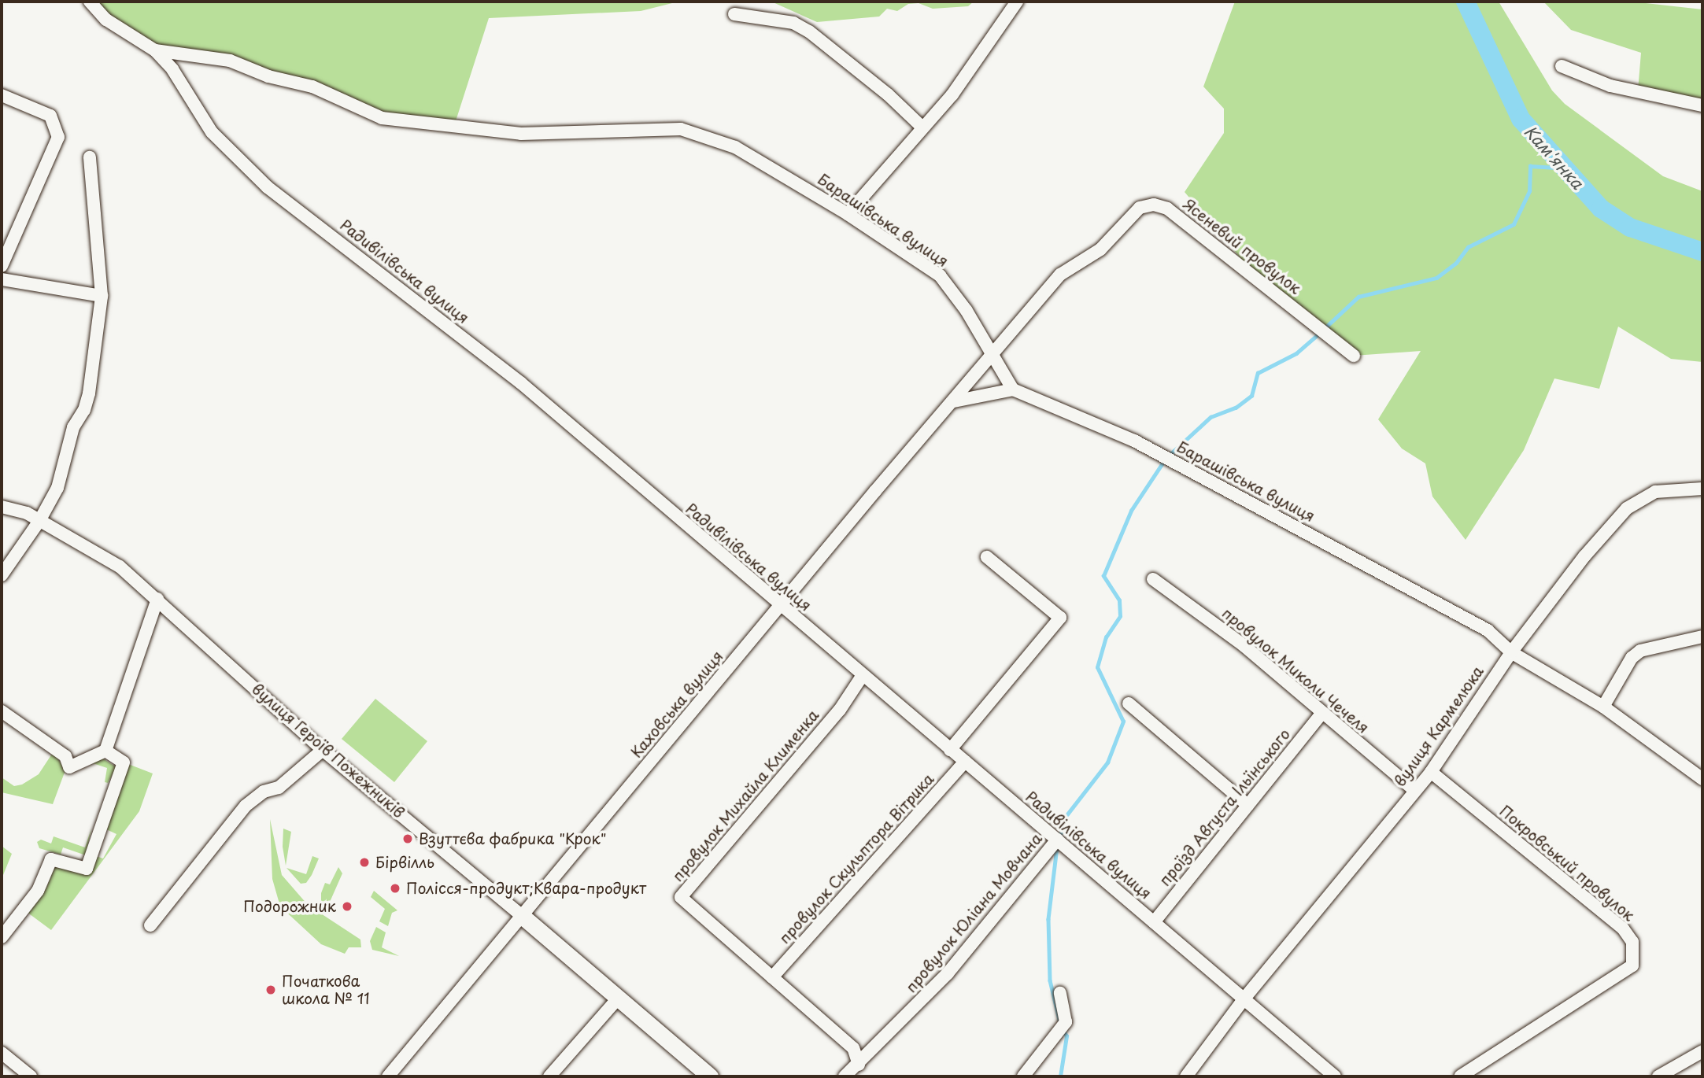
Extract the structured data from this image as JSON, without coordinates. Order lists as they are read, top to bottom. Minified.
{"streets":{"street":["Барашівська вулиця","Ясеневий провулок","Радивілівська вулиця","провулок Миколи Чечеля","Каховська вулиця","вулиця Кармелюка","вулиця Героїв Пожежників","провулок Михайла Клименка","проїзд Августа Ільїнського","провулок Скульптора Вітрика","Покровський провулок","провулок Юліана Мовчана"]},"crossings":[["Барашівська вулиця","Ясеневий провулок"],["Барашівська вулиця","Радивілівська вулиця"],["Барашівська вулиця","Каховська вулиця"],["Барашівська вулиця","вулиця Кармелюка"],["Ясеневий провулок","Каховська вулиця"],["Радивілівська вулиця","Каховська вулиця"],["Радивілівська вулиця","вулиця Кармелюка"],["Радивілівська вулиця","провулок Михайла Клименка"],["Радивілівська вулиця","проїзд Августа Ільїнського"],["Радивілівська вулиця","провулок Скульптора Вітрика"],["Радивілівська вулиця","провулок Юліана Мовчана"],["провулок Миколи Чечеля","вулиця Кармелюка"],["провулок Миколи Чечеля","проїзд Августа Ільїнського"],["Каховська вулиця","вулиця Героїв Пожежників"],["вулиця Кармелюка","Покровський провулок"],["провулок Михайла Клименка","провулок Скульптора Вітрика"],["провулок Михайла Клименка","провулок Юліана Мовчана"]],"water":["Кам'янка"],"places":["Взуттєва фабрика \"Крок\"","Бірвілль","Полісся-продукт;Квара-продукт","Подорожник","Початкова школа № 11"]}
